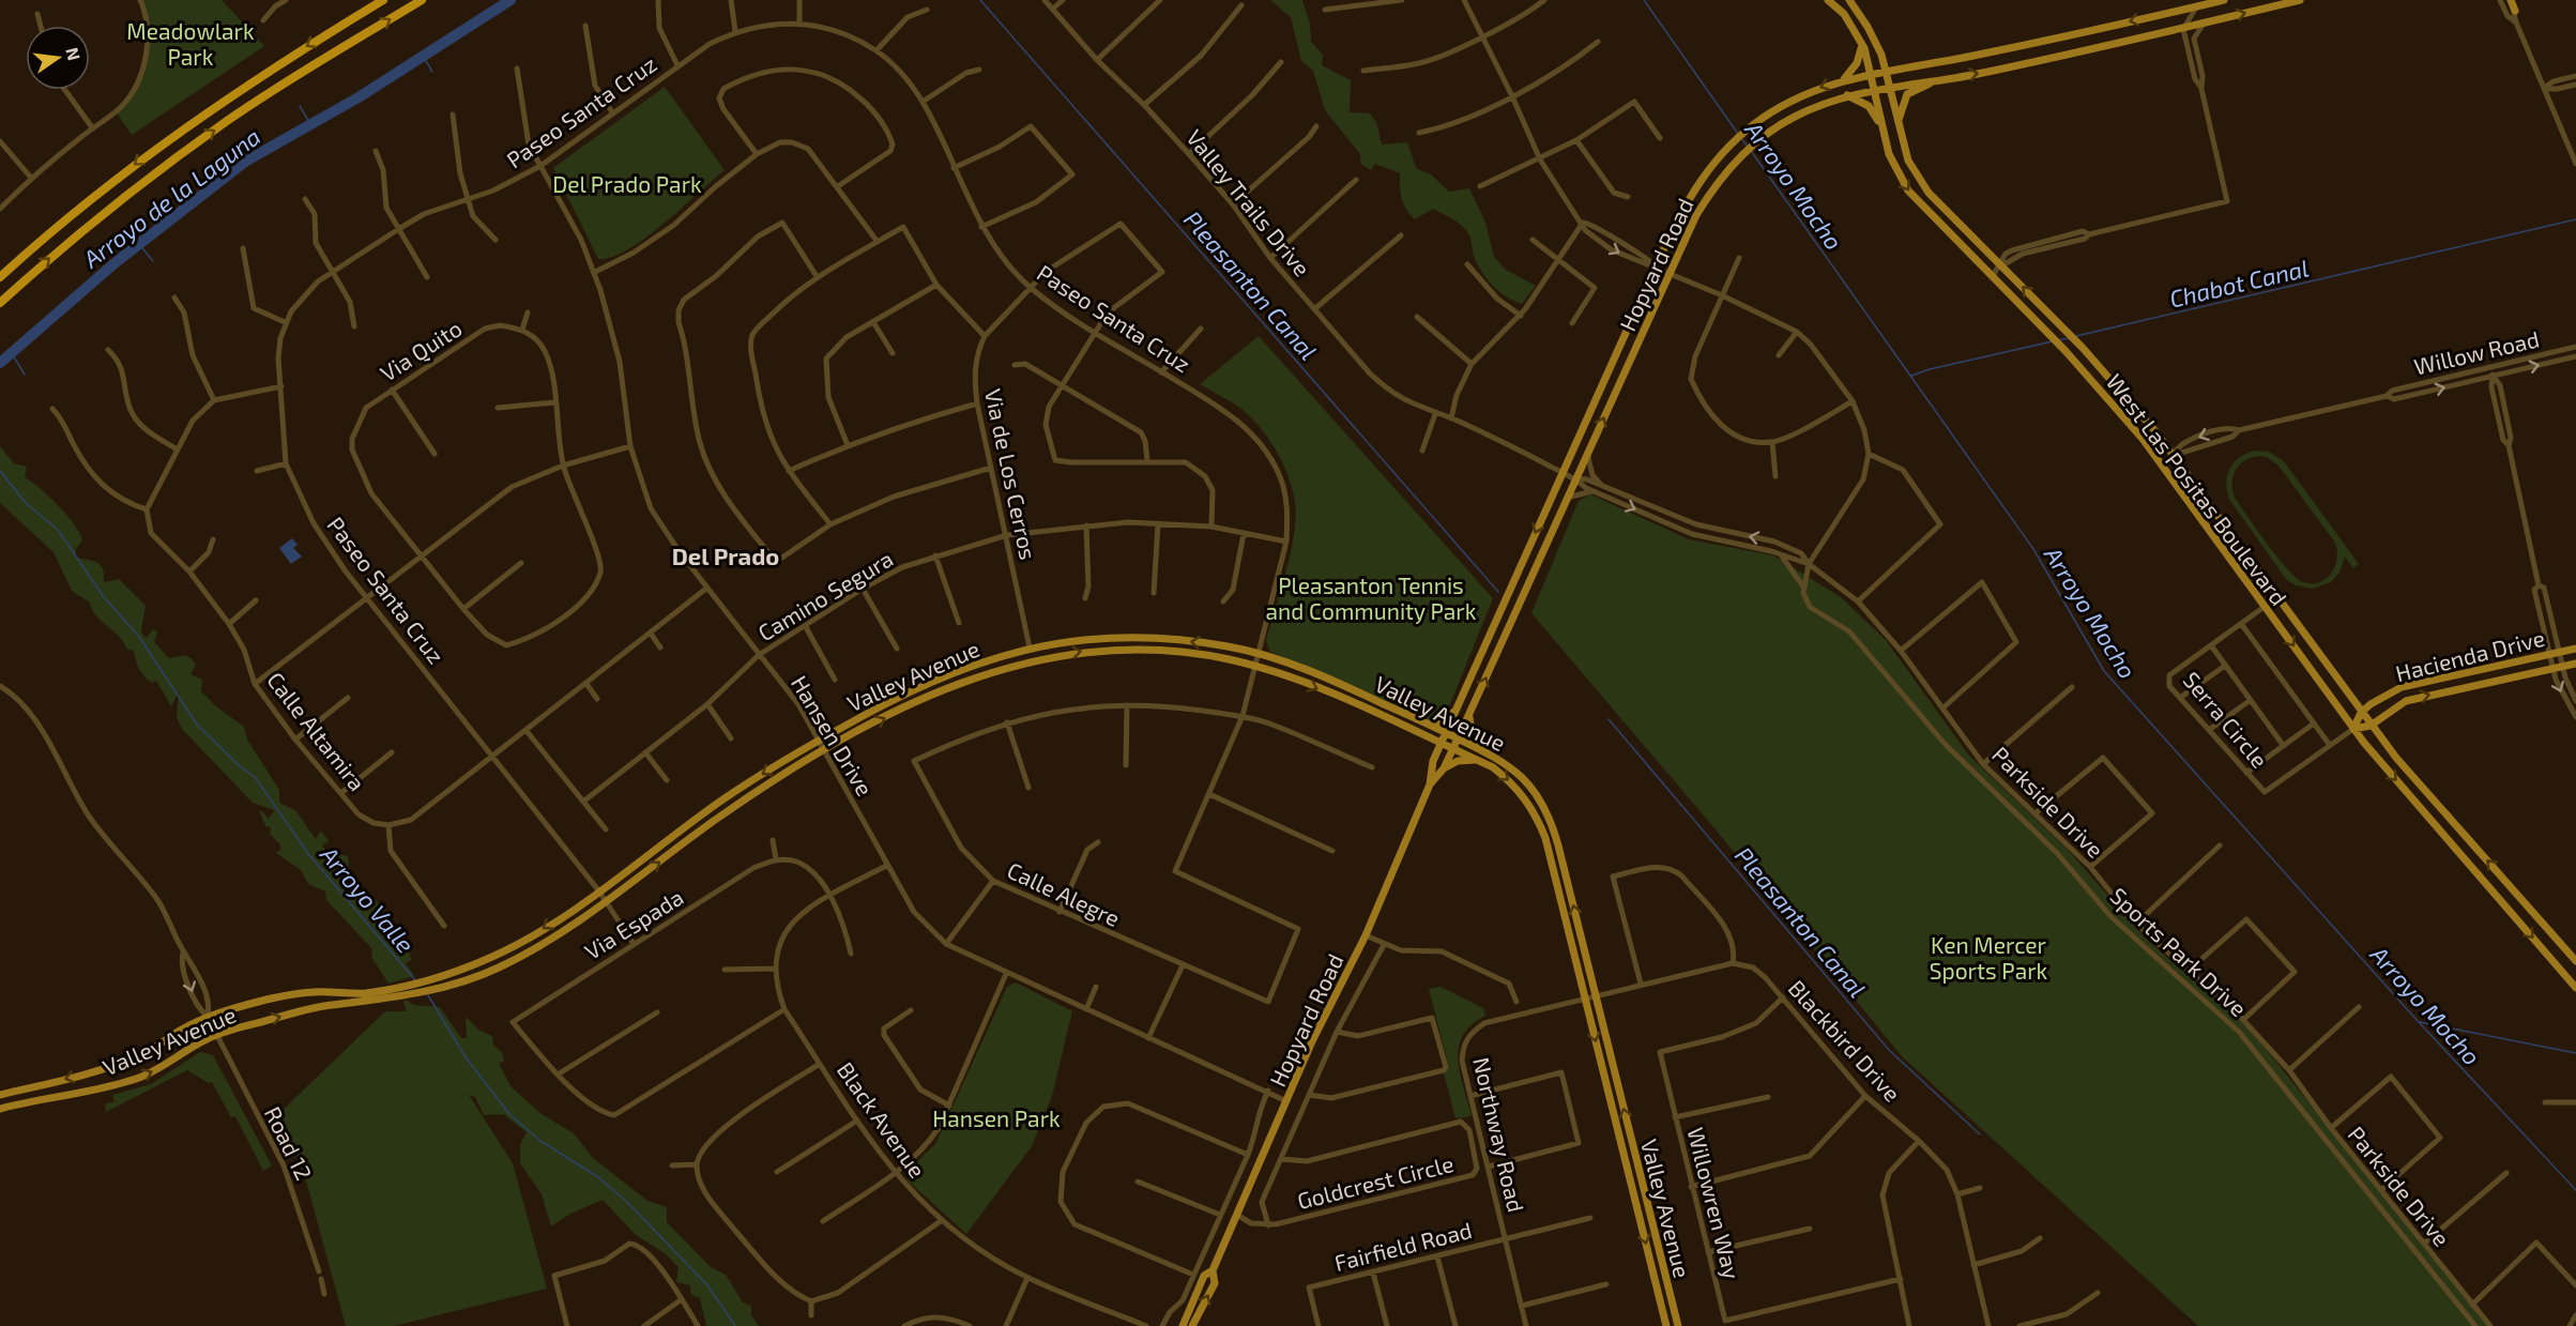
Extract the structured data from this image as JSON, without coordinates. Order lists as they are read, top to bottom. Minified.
{"streets":{"main road":["Hopyard Road","West Las Positas Boulevard","Hacienda Drive","Valley Avenue"],"street":["Paseo Santa Cruz","Valley Trails Drive","Via Quito","Willow Road","Via de Los Cerros","Camino Segura","Serra Circle","Calle Altamira","Hansen Drive","Parkside Drive","Calle Alegre","Via Espada","Sports Park Drive","Blackbird Drive","Black Avenue","Northway Road","Road 12","Goldcrest Circle","Willowren Way","Fairfield Road"]},"crossings":[["Paseo Santa Cruz","Via de Los Cerros"],["Paseo Santa Cruz","Camino Segura"],["Paseo Santa Cruz","Valley Avenue"],["Paseo Santa Cruz","Hansen Drive"],["Paseo Santa Cruz","Calle Alegre"],["Paseo Santa Cruz","Via Espada"],["Valley Trails Drive","Hopyard Road"],["Valley Trails Drive","Parkside Drive"],["Hopyard Road","West Las Positas Boulevard"],["Hopyard Road","Valley Avenue"],["Hopyard Road","Hansen Drive"],["Hopyard Road","Parkside Drive"],["Hopyard Road","Goldcrest Circle"],["Willow Road","West Las Positas Boulevard"],["Via de Los Cerros","Camino Segura"],["Via de Los Cerros","Valley Avenue"],["West Las Positas Boulevard","Hacienda Drive"],["West Las Positas Boulevard","Serra Circle"],["Camino Segura","Hansen Drive"],["Hacienda Drive","Serra Circle"],["Valley Avenue","Hansen Drive"],["Valley Avenue","Northway Road"],["Valley Avenue","Road 12"],["Hansen Drive","Black Avenue"],["Parkside Drive","Sports Park Drive"],["Blackbird Drive","Willowren Way"],["Northway Road","Fairfield Road"]],"districts":["Del Prado"],"water":["Arroyo Mocho","Arroyo de la Laguna","Chabot Canal","Pleasanton Canal","Arroyo Valle"],"parks":["Meadowlark Park","Del Prado Park","Pleasanton Tennis and Community Park","Ken Mercer Sports Park","Hansen Park"],"north":"right"}
